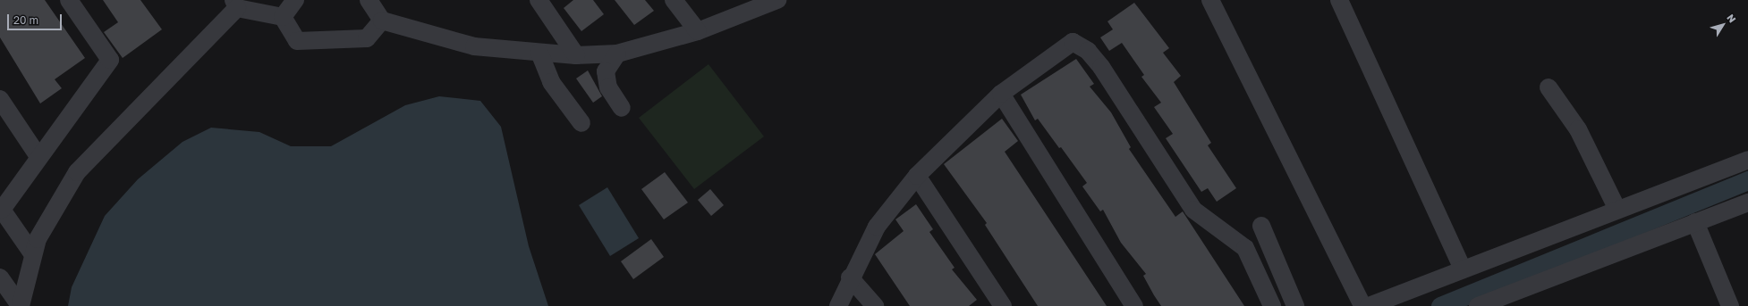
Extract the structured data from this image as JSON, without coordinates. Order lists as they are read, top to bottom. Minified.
{"scale_bar":"20 m","north":"top right"}
